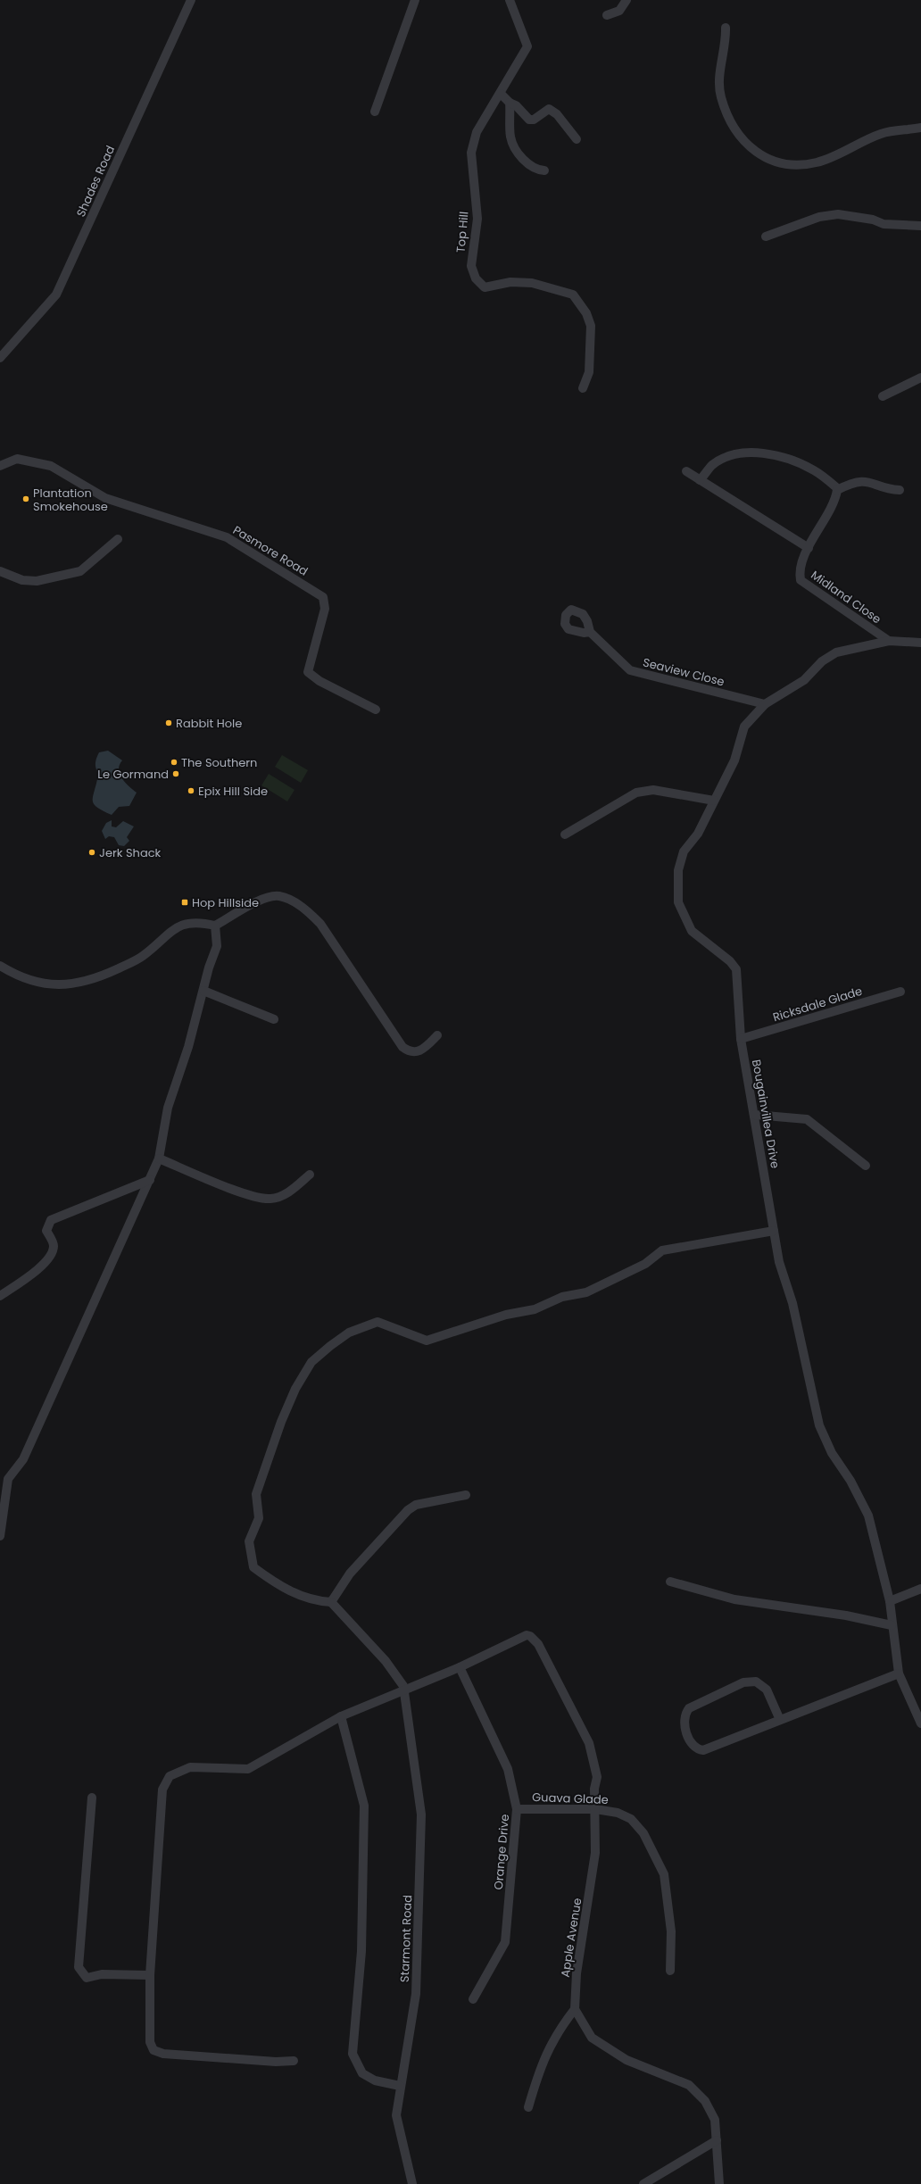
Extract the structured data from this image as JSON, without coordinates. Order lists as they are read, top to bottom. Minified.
{"streets":{"street":["Shades Road","Top Hill","Pasmore Road","Midland Close","Seaview Close","Ricksdale Glade","Bougainvillea Drive","Guava Glade","Orange Drive","Apple Avenue","Starmont Road"]},"crossings":[["Midland Close","Bougainvillea Drive"],["Seaview Close","Bougainvillea Drive"],["Ricksdale Glade","Bougainvillea Drive"],["Guava Glade","Orange Drive"],["Guava Glade","Apple Avenue"],["Orange Drive","Apple Avenue"]],"places":{"other":["Plantation Smokehouse","Rabbit Hole","The Southern","Le Gormand","Epix Hill Side","Jerk Shack"],"transit":["Hop Hillside"]}}
